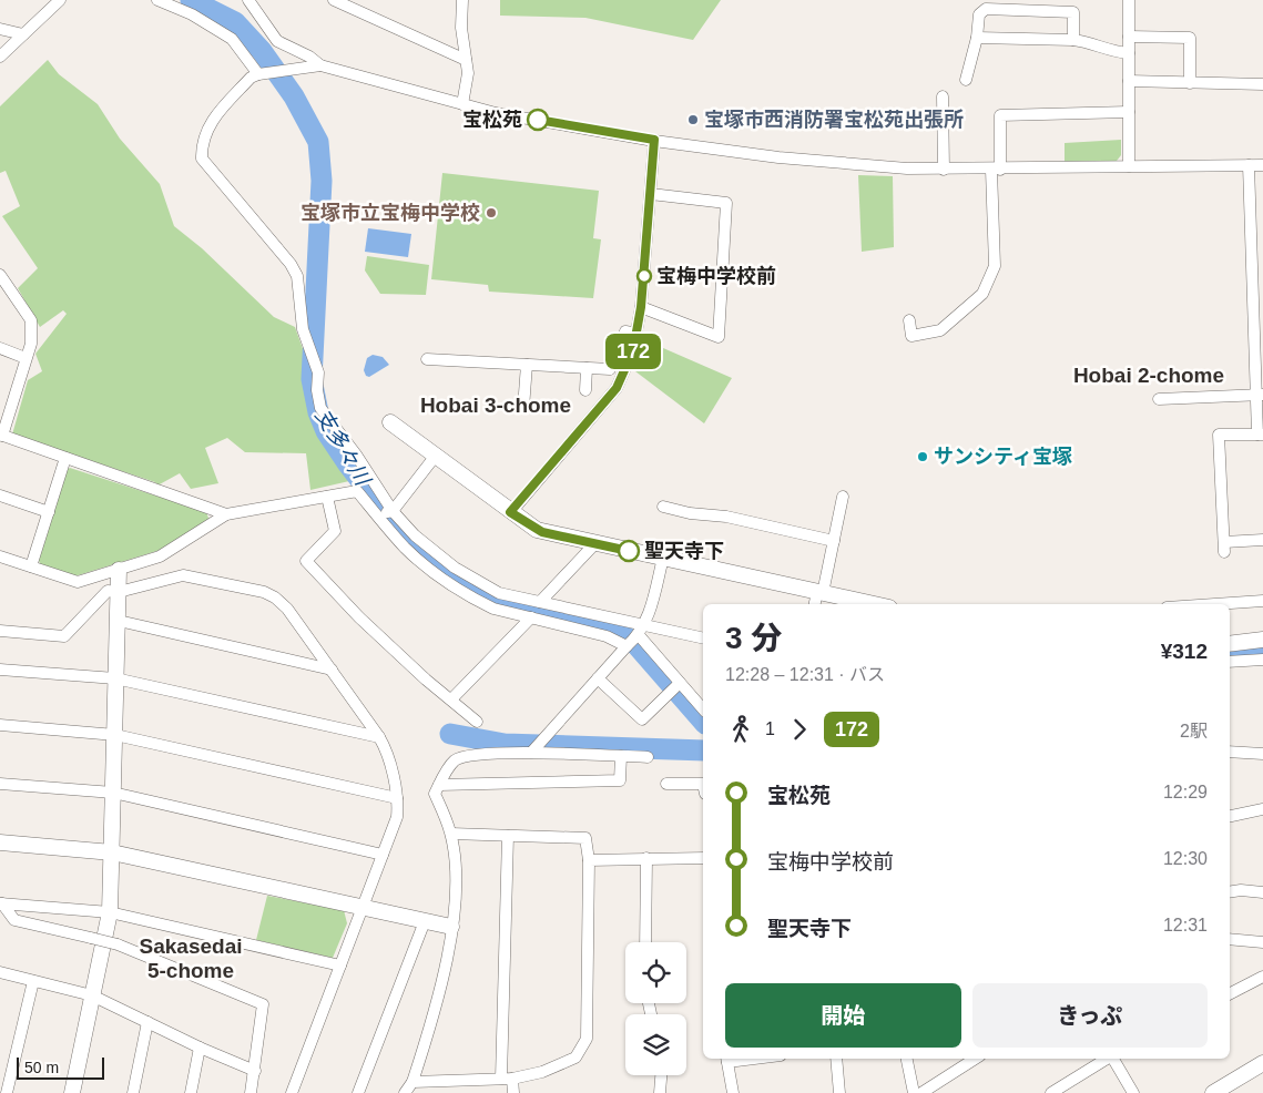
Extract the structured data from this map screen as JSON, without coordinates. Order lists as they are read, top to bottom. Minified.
{"districts":["Hobai 2-chome","Hobai 3-chome","Sakasedai 5-chome"],"water":["支多々川"],"places":["宝松苑","宝塚市西消防署宝松苑出張所","宝塚市立宝梅中学校","宝梅中学校前","サンシティ宝塚","聖天寺下"],"lines":["bus line 172"],"scale_bar":"50 m","page":{"on_map":"172","heading":["3 分","12:28 – 12:31 · バス","¥312"],"legs":["1","172","2駅"],"list":[{"name":"宝松苑","value":"12:29"},{"name":"宝梅中学校前","value":"12:30"},{"name":"聖天寺下","value":"12:31"}],"buttons":["開始","きっぷ"],"scale":"50 m"}}
